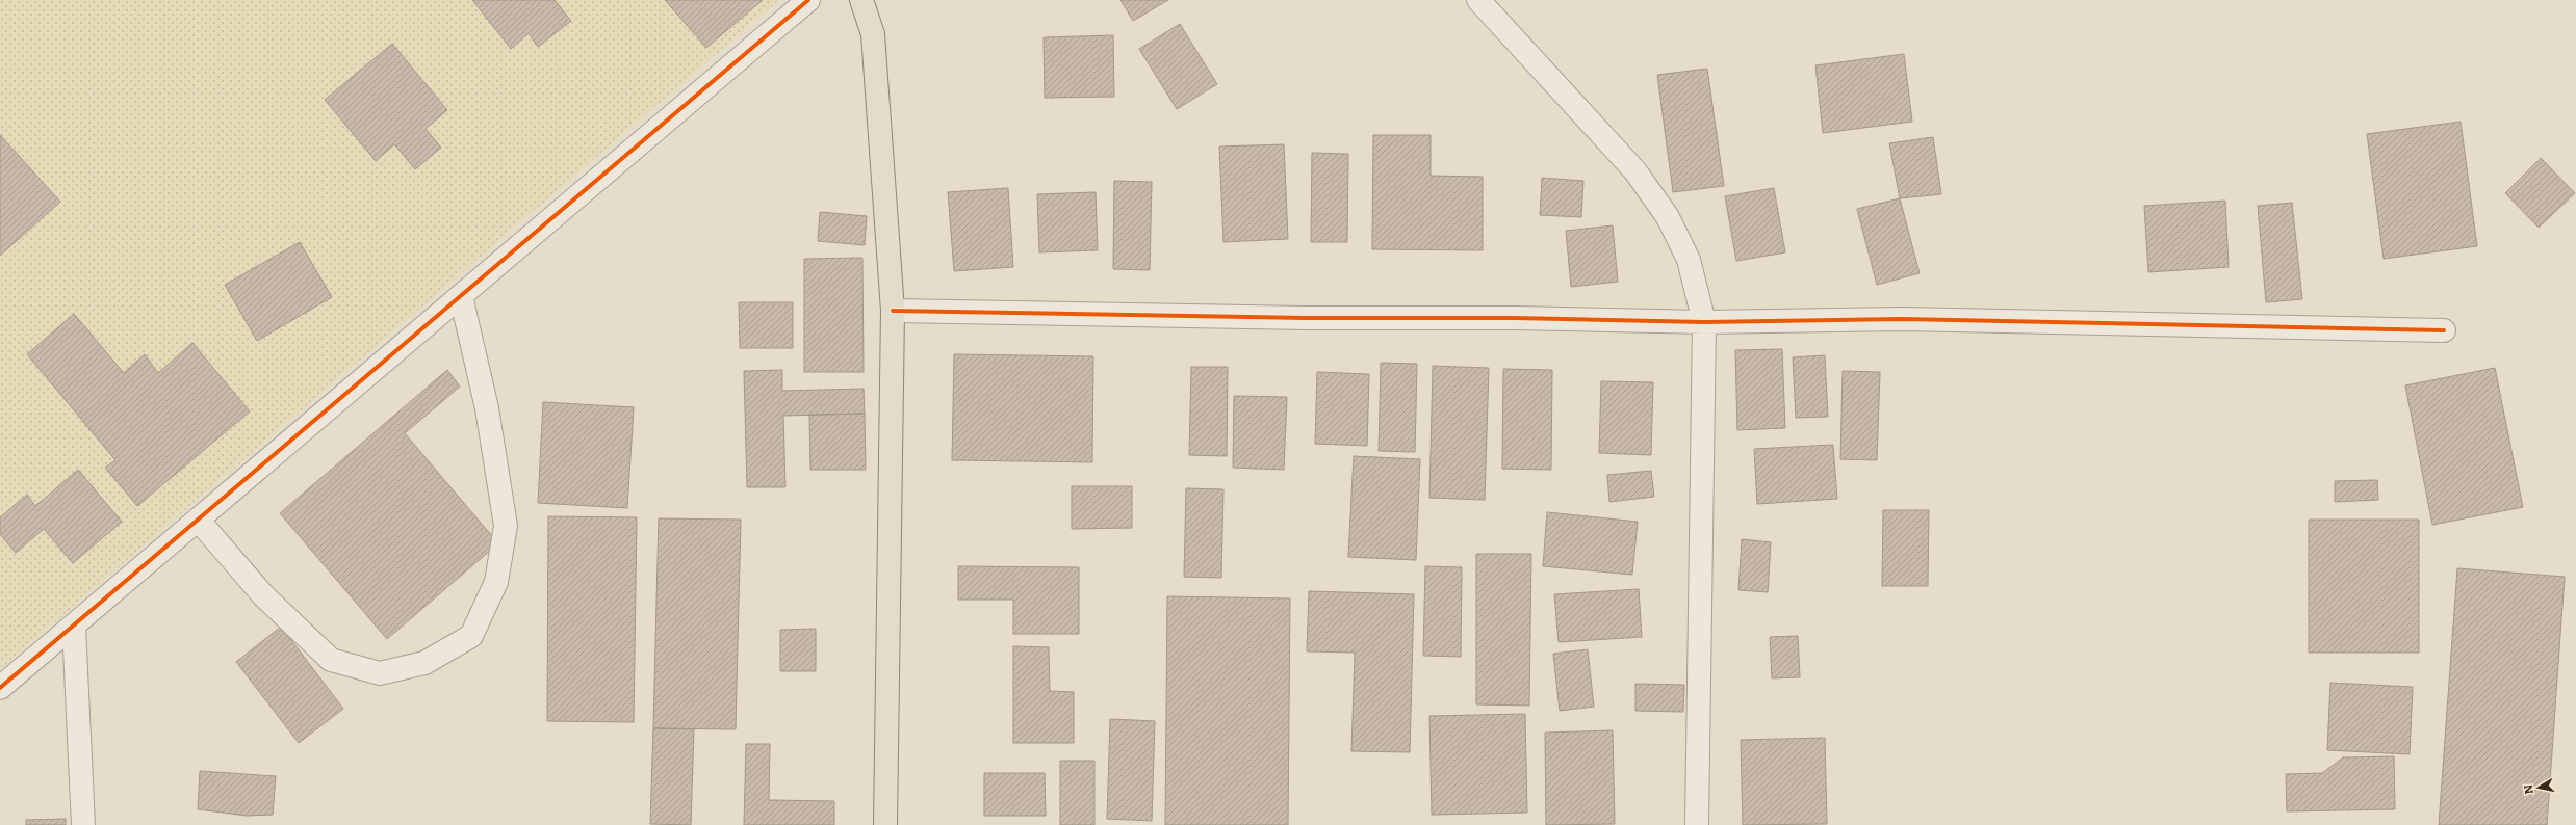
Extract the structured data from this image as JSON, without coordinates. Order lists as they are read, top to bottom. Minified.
{"north":"left"}
